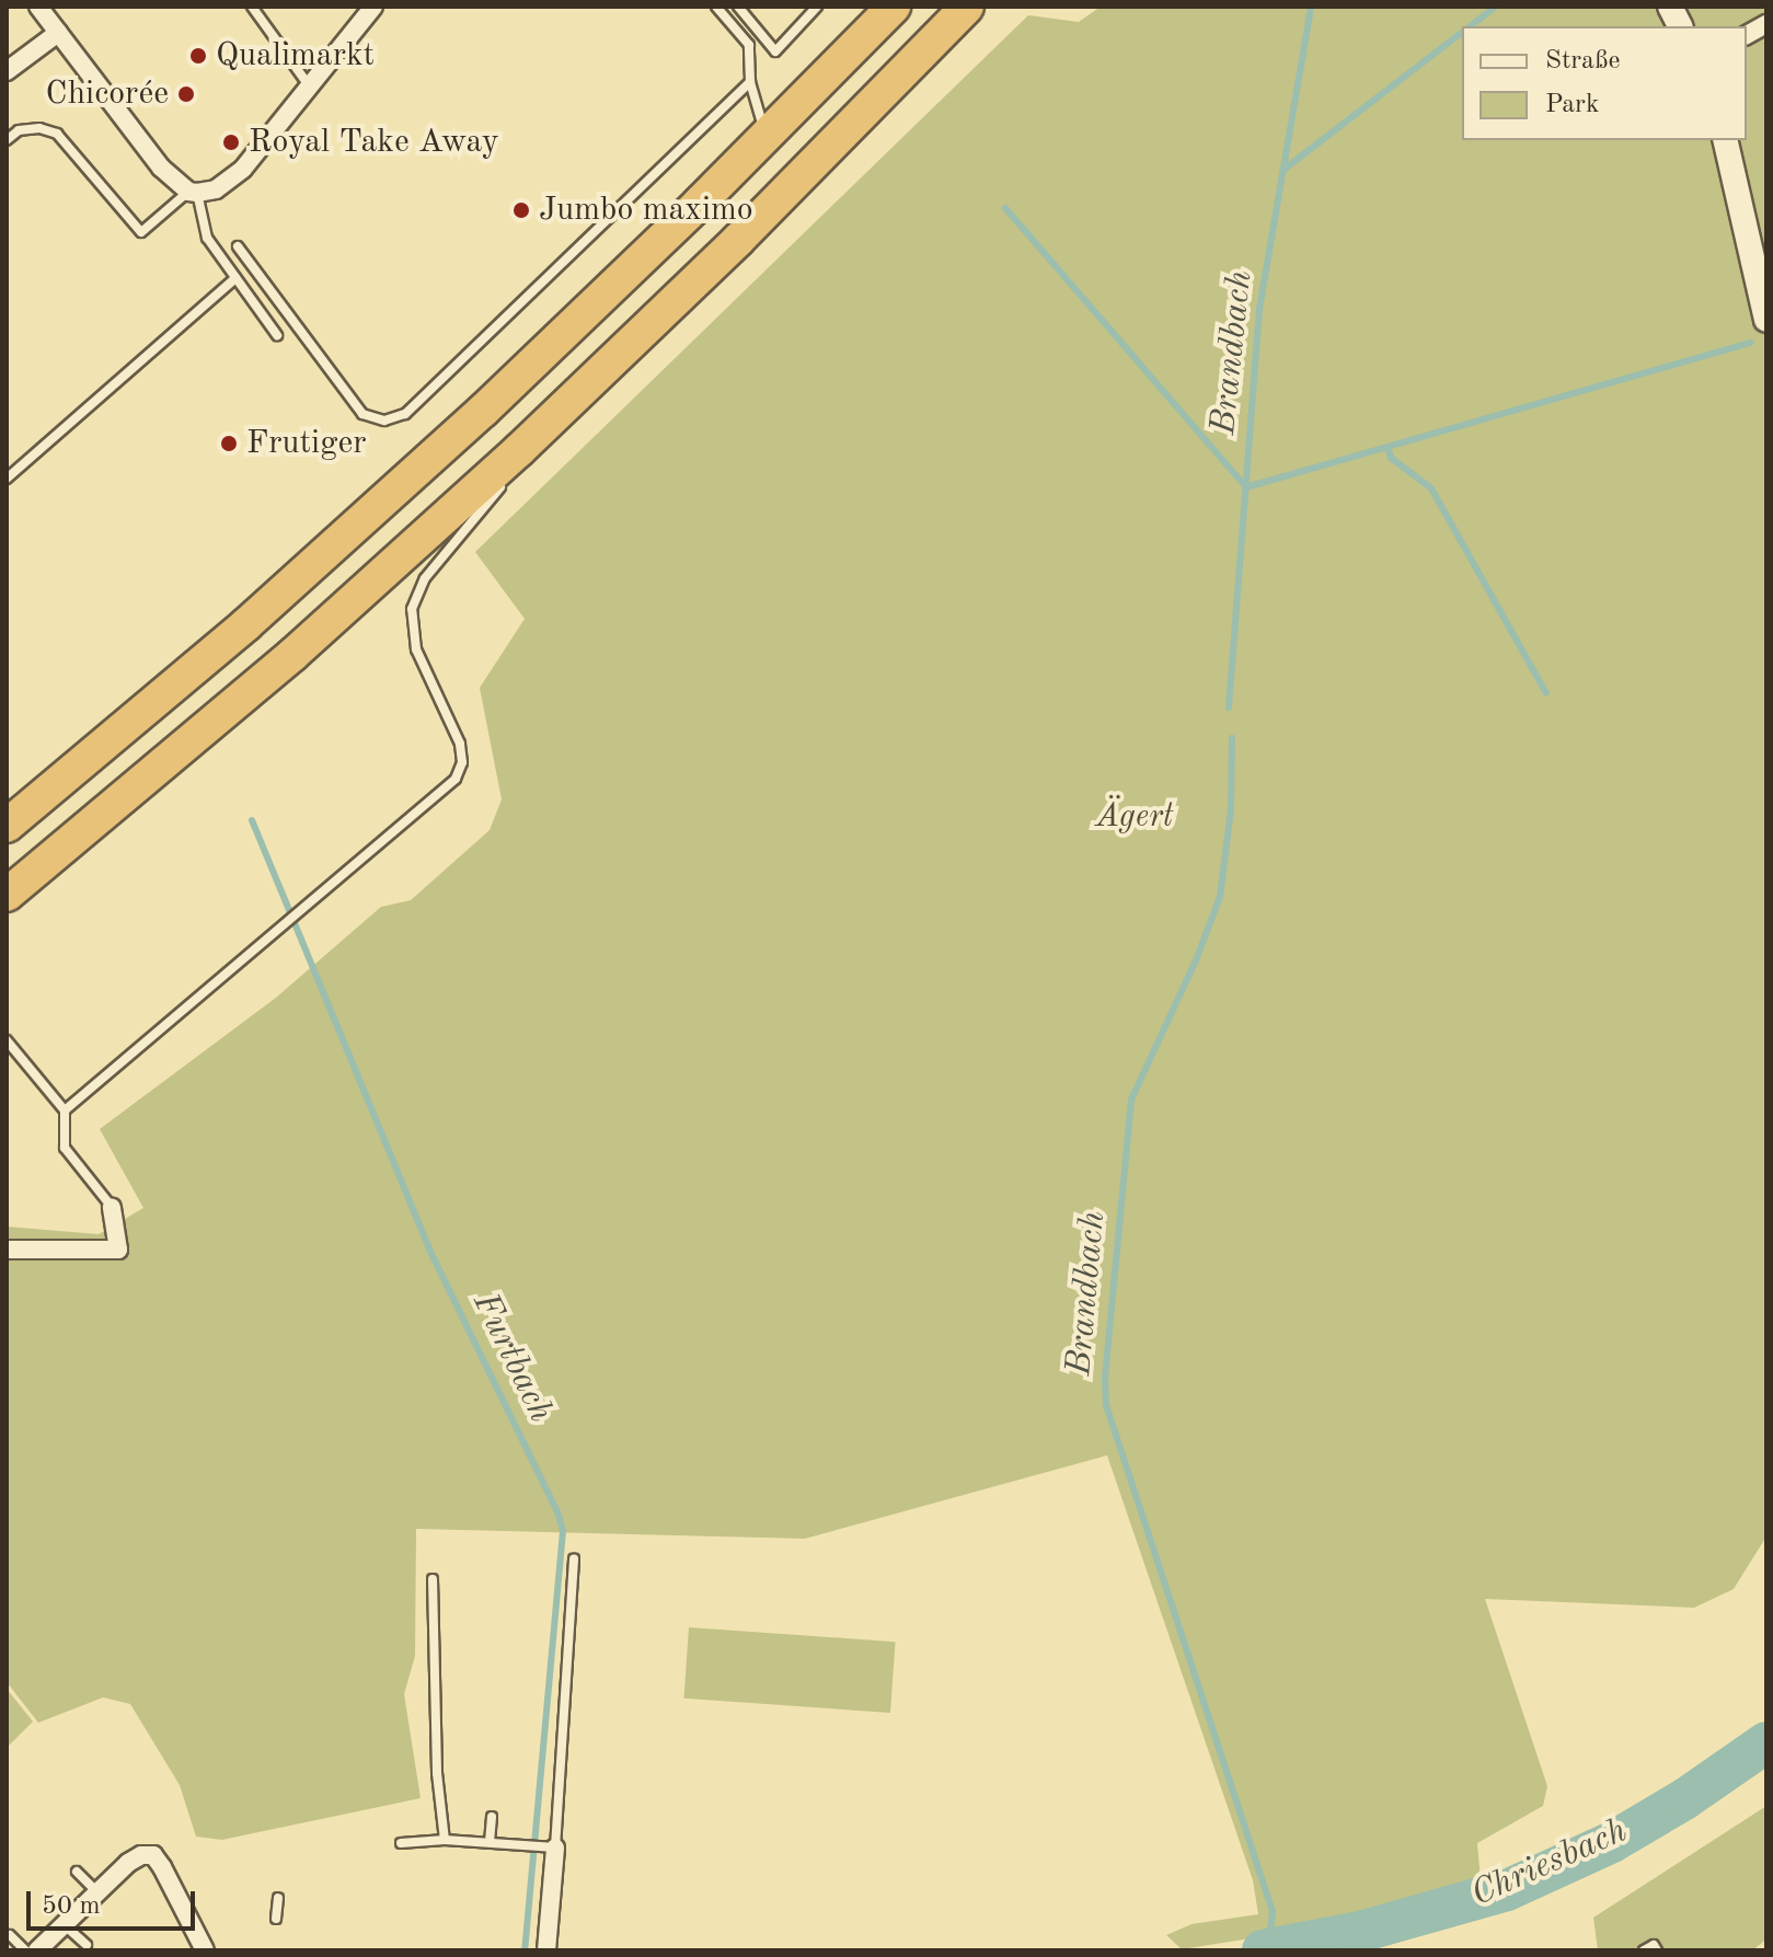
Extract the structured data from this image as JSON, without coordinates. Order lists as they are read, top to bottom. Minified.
{"water":["Brandbach","Furtbach","Chriesbach"],"parks":["Ägert"],"places":["Qualimarkt","Chicorée","Royal Take Away","Jumbo maximo","Frutiger"],"legend":["Straße","Park"],"scale_bar":"50 m"}
